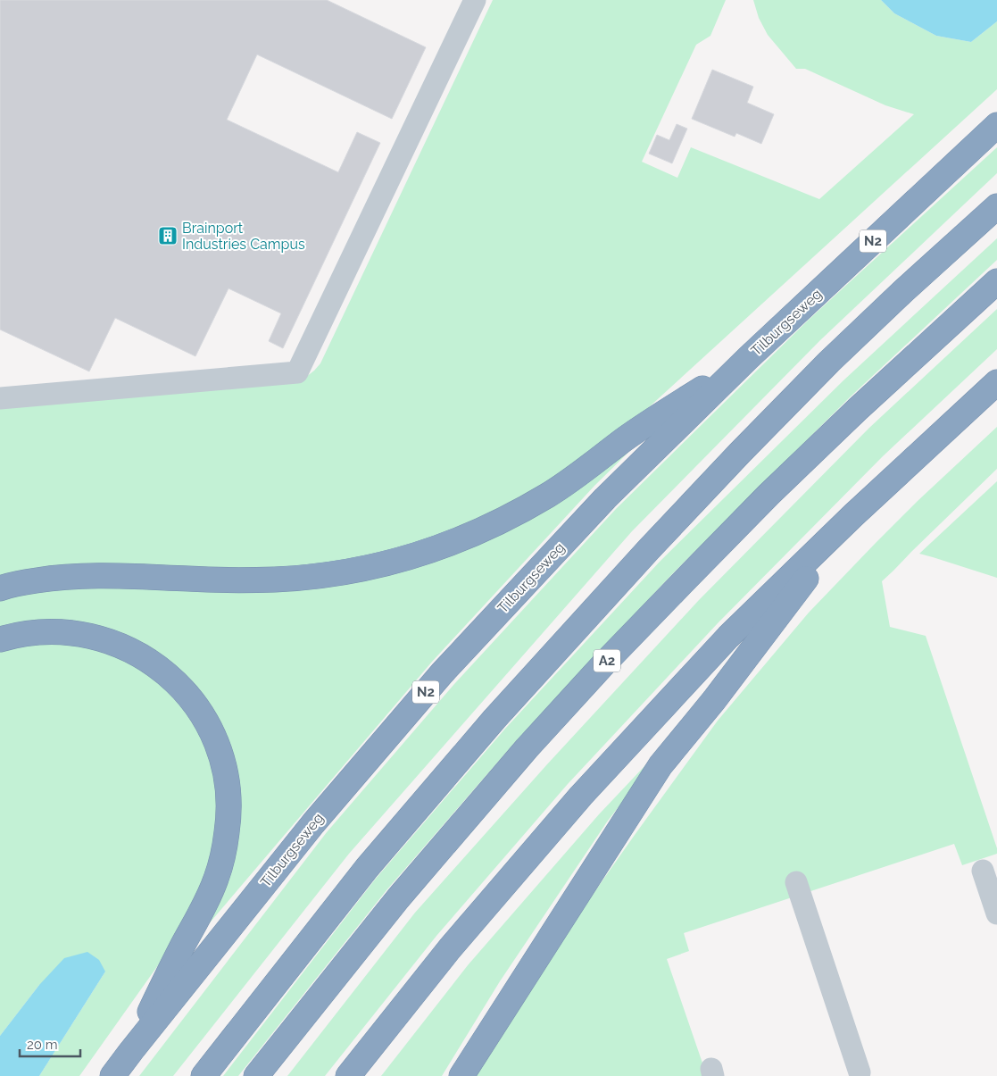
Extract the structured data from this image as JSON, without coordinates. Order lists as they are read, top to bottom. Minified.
{"streets":{"highway":["N2","Tilburgseweg","A2"]},"crossings":[["N2","Tilburgseweg"]],"places":{"building":["Brainport Industries Campus"]},"scale_bar":"20 m"}
